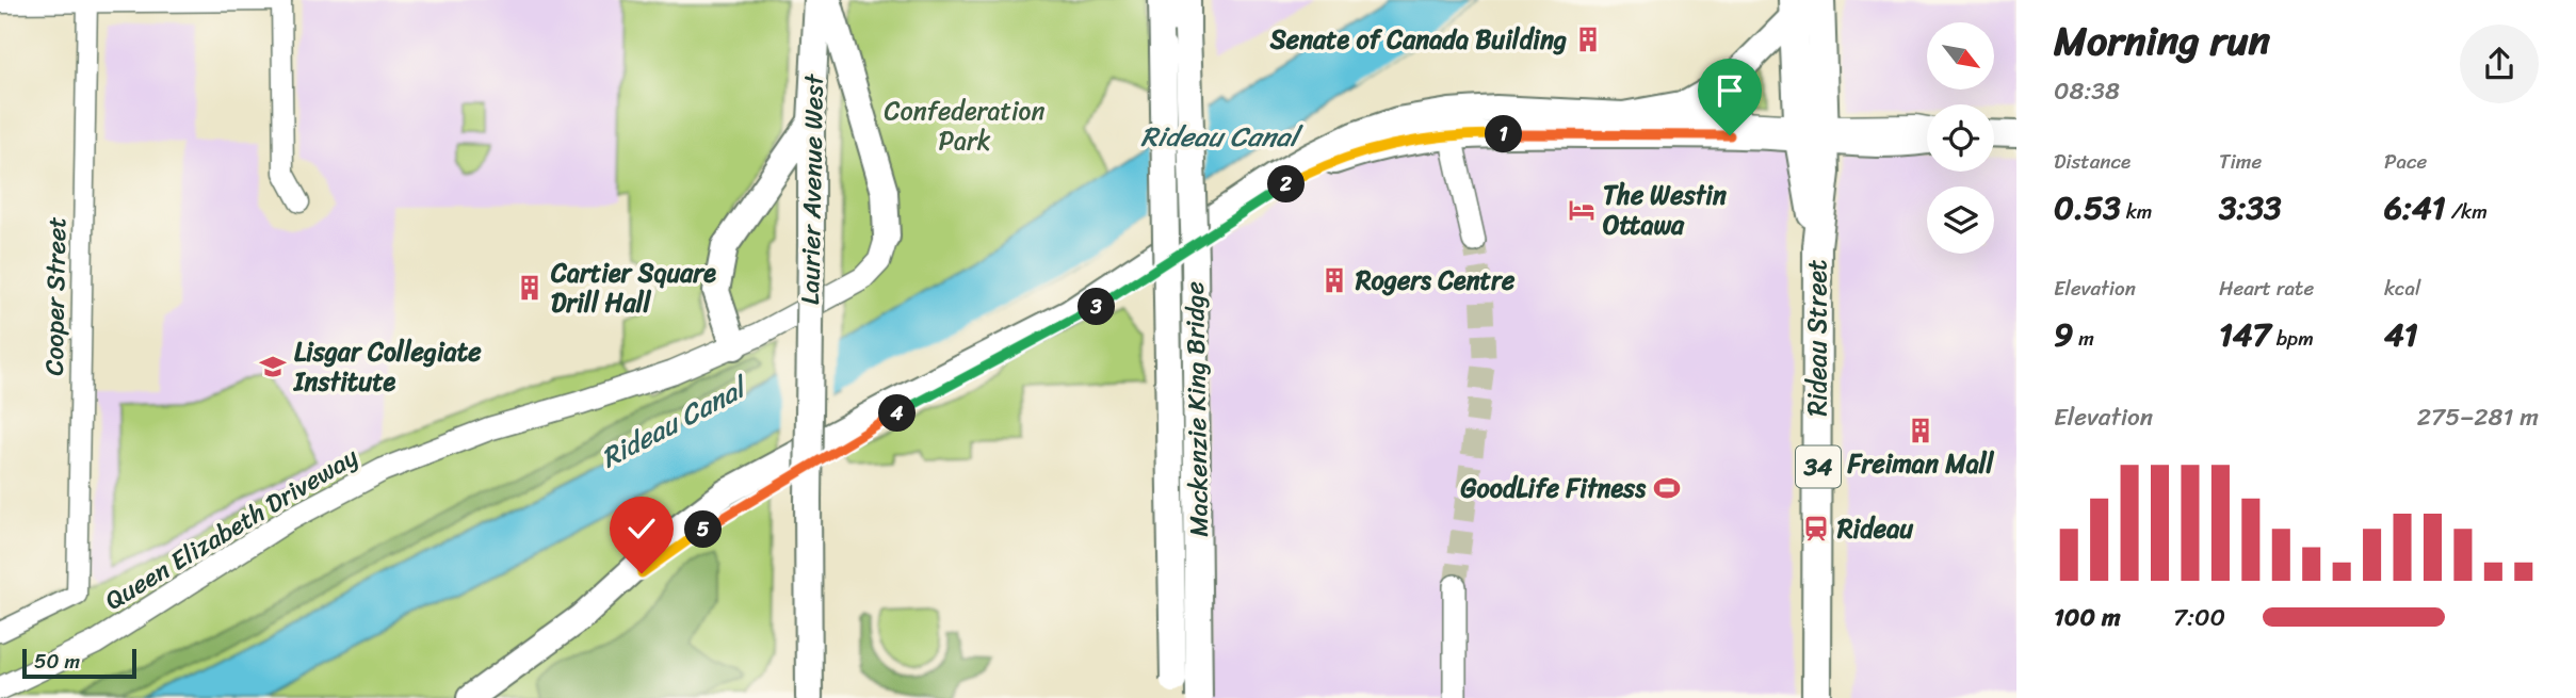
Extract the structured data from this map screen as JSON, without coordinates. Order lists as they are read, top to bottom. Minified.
{"streets":{"main road":["Laurier Avenue West","Rideau Street","Mackenzie King Bridge","34"],"street":["Cooper Street","Queen Elizabeth Driveway"]},"water":["Rideau Canal"],"parks":["Confederation Park"],"places":{"building":["Senate of Canada Building","Rogers Centre","Cartier Square Drill Hall","Freiman Mall"],"hotel":["The Westin Ottawa"],"school or university":["Lisgar Collegiate Institute"],"sports":["GoodLife Fitness"],"station":["Rideau"]},"scale_bar":"50 m","north":"bottom right","page":{"heading":["Morning run","08:38"],"pins":["1","2","3","4","5"],"stats":[["Distance","0.53 km"],["Time","3:33"],["Pace","6:41 /km"],["Elevation","9 m"],["Heart rate","147 bpm"],["kcal","41"]],"chart":["Elevation","275–281 m"],"list":[{"name":"100 m","note":"7:00"}],"scale":"50 m"}}
